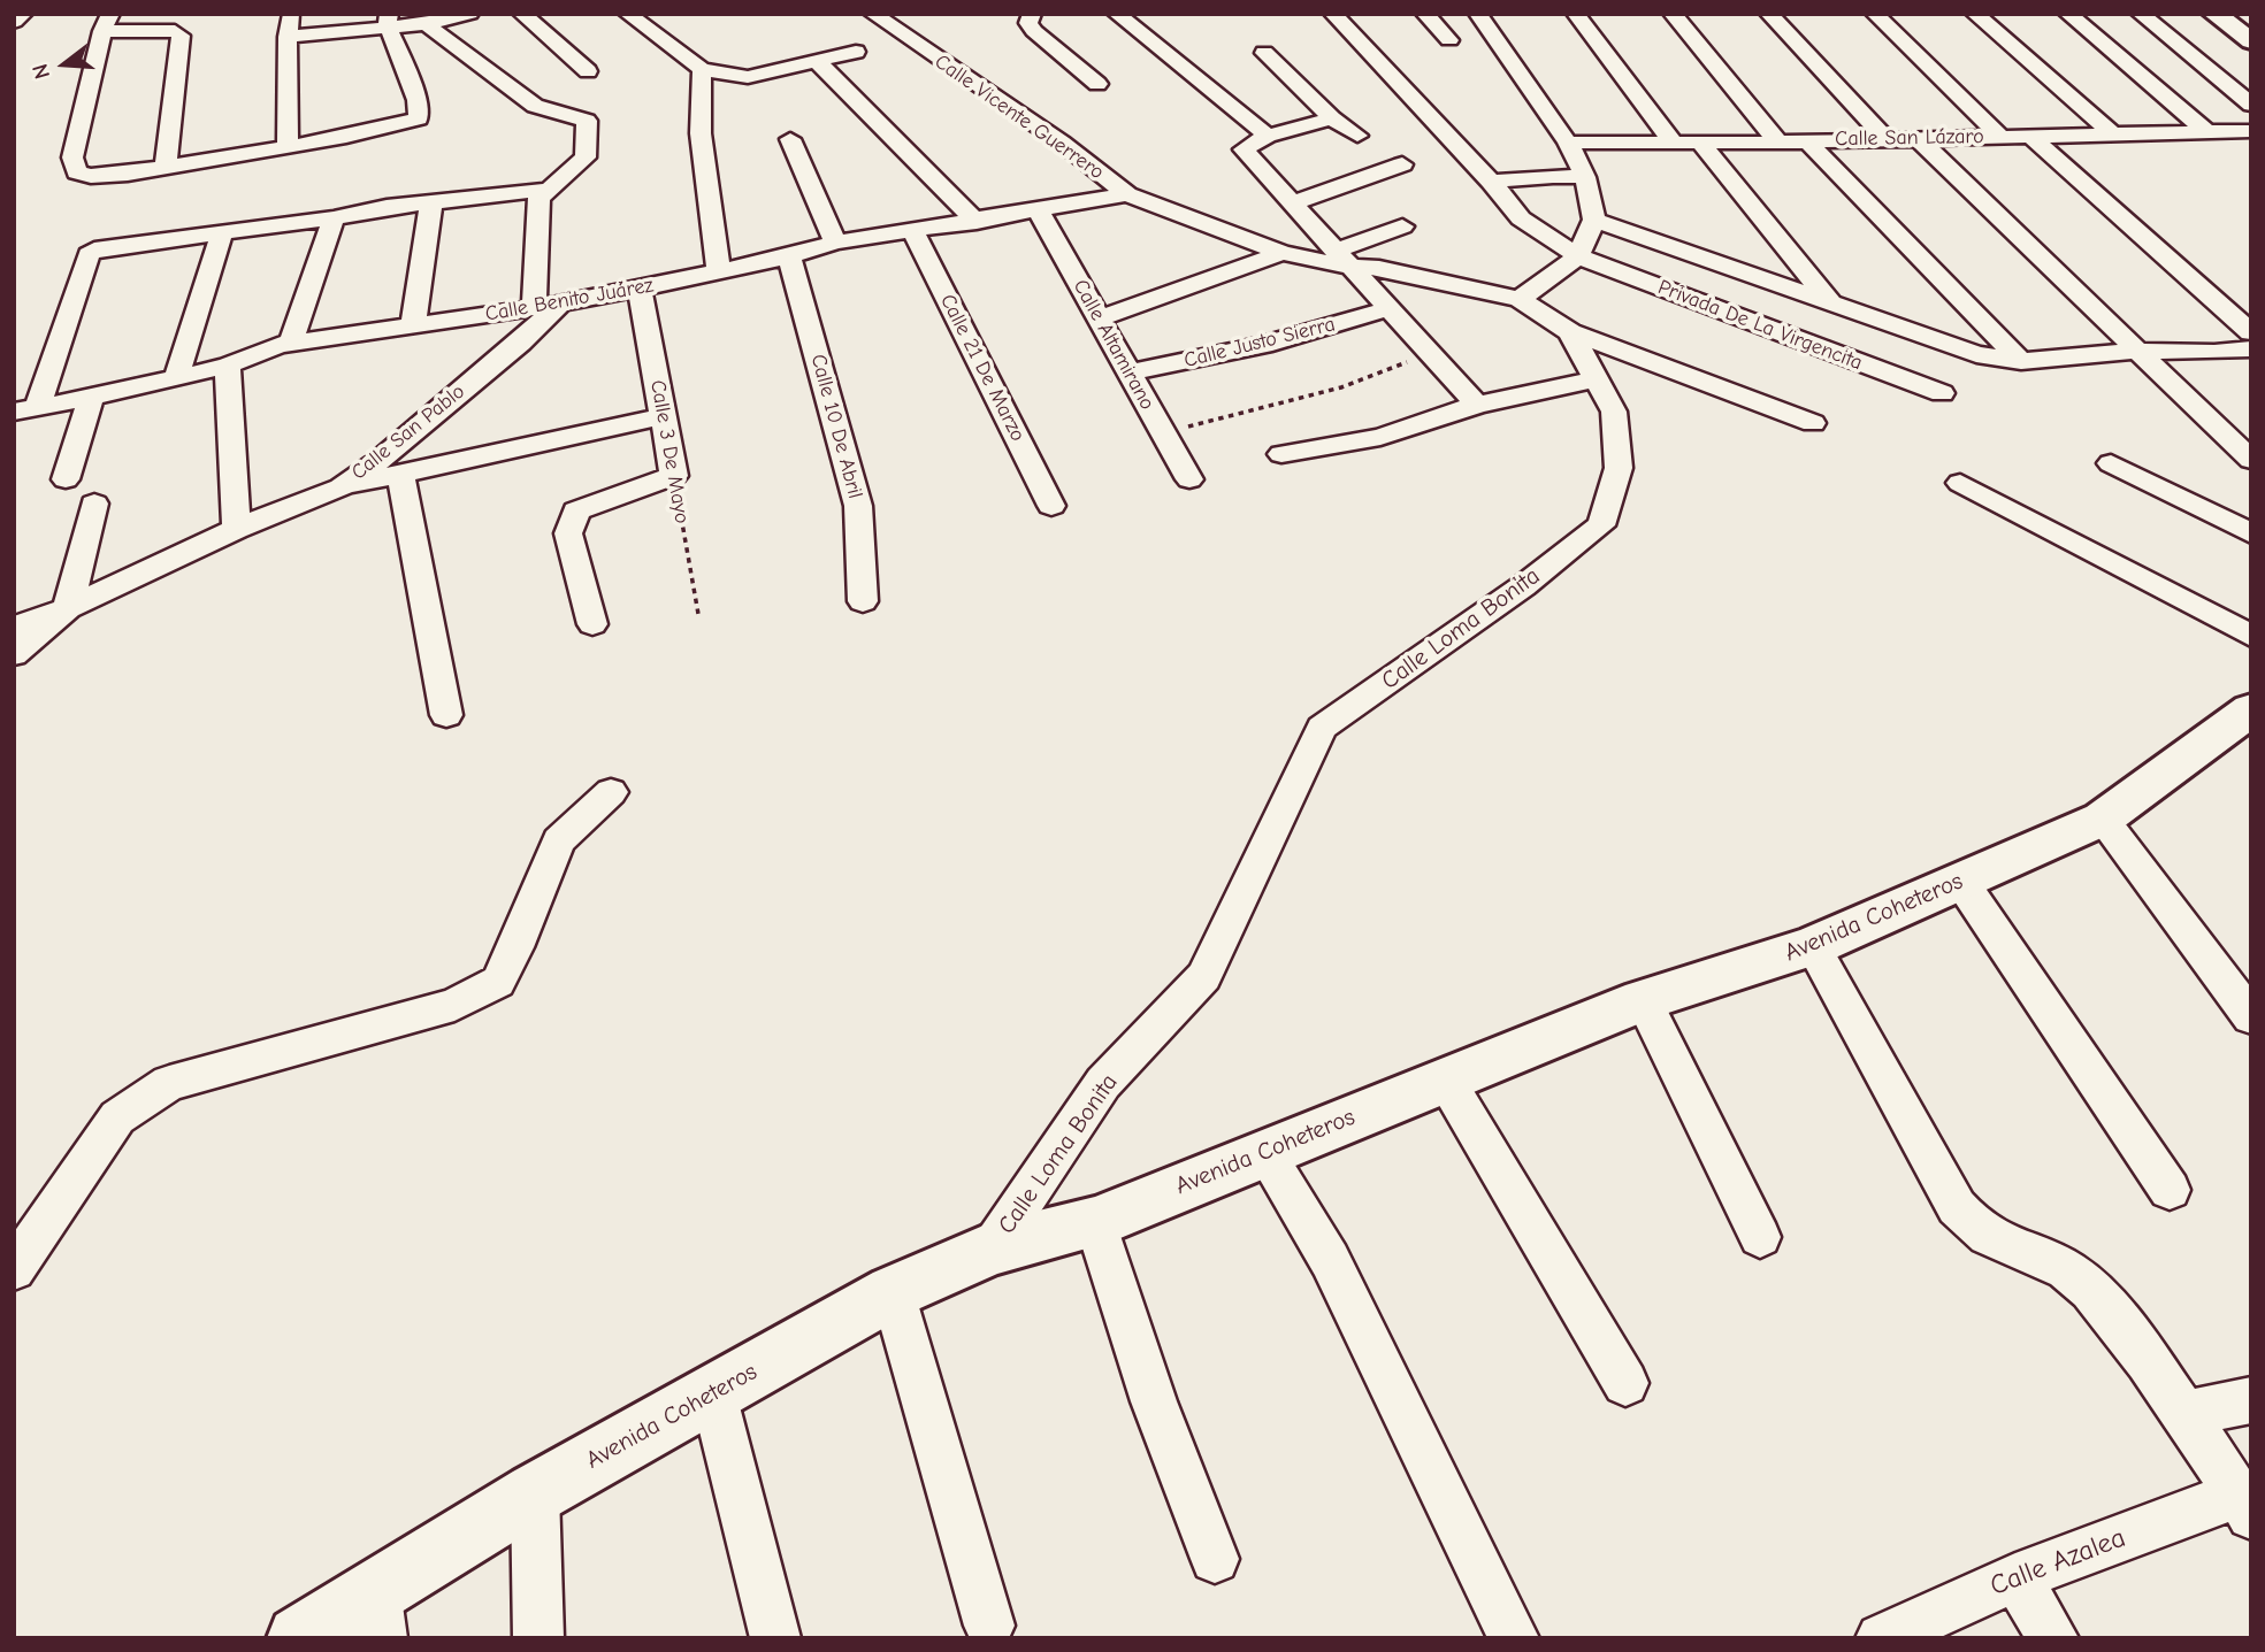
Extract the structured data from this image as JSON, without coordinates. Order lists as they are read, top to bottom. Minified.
{"streets":{"main road":["Avenida Coheteros"],"street":["Calle Vicente Guerrero","Calle San Lázaro","Calle Benito Juárez","Privada De La Virgencita","Calle Justo Sierra","Calle Altamirano","Calle 21 De Marzo","Calle 10 De Abril","Calle San Pablo","Calle 3 De Mayo","Calle Loma Bonita","Calle Azalea"]},"crossings":[["Calle Vicente Guerrero","Calle Benito Juárez"],["Calle Vicente Guerrero","Calle Loma Bonita"],["Calle Benito Juárez","Calle Altamirano"],["Calle Benito Juárez","Calle 21 De Marzo"],["Calle Benito Juárez","Calle 10 De Abril"],["Calle Benito Juárez","Calle San Pablo"],["Calle Benito Juárez","Calle 3 De Mayo"],["Calle Justo Sierra","Calle Altamirano"],["Calle Loma Bonita","Avenida Coheteros"]],"north":"left"}
